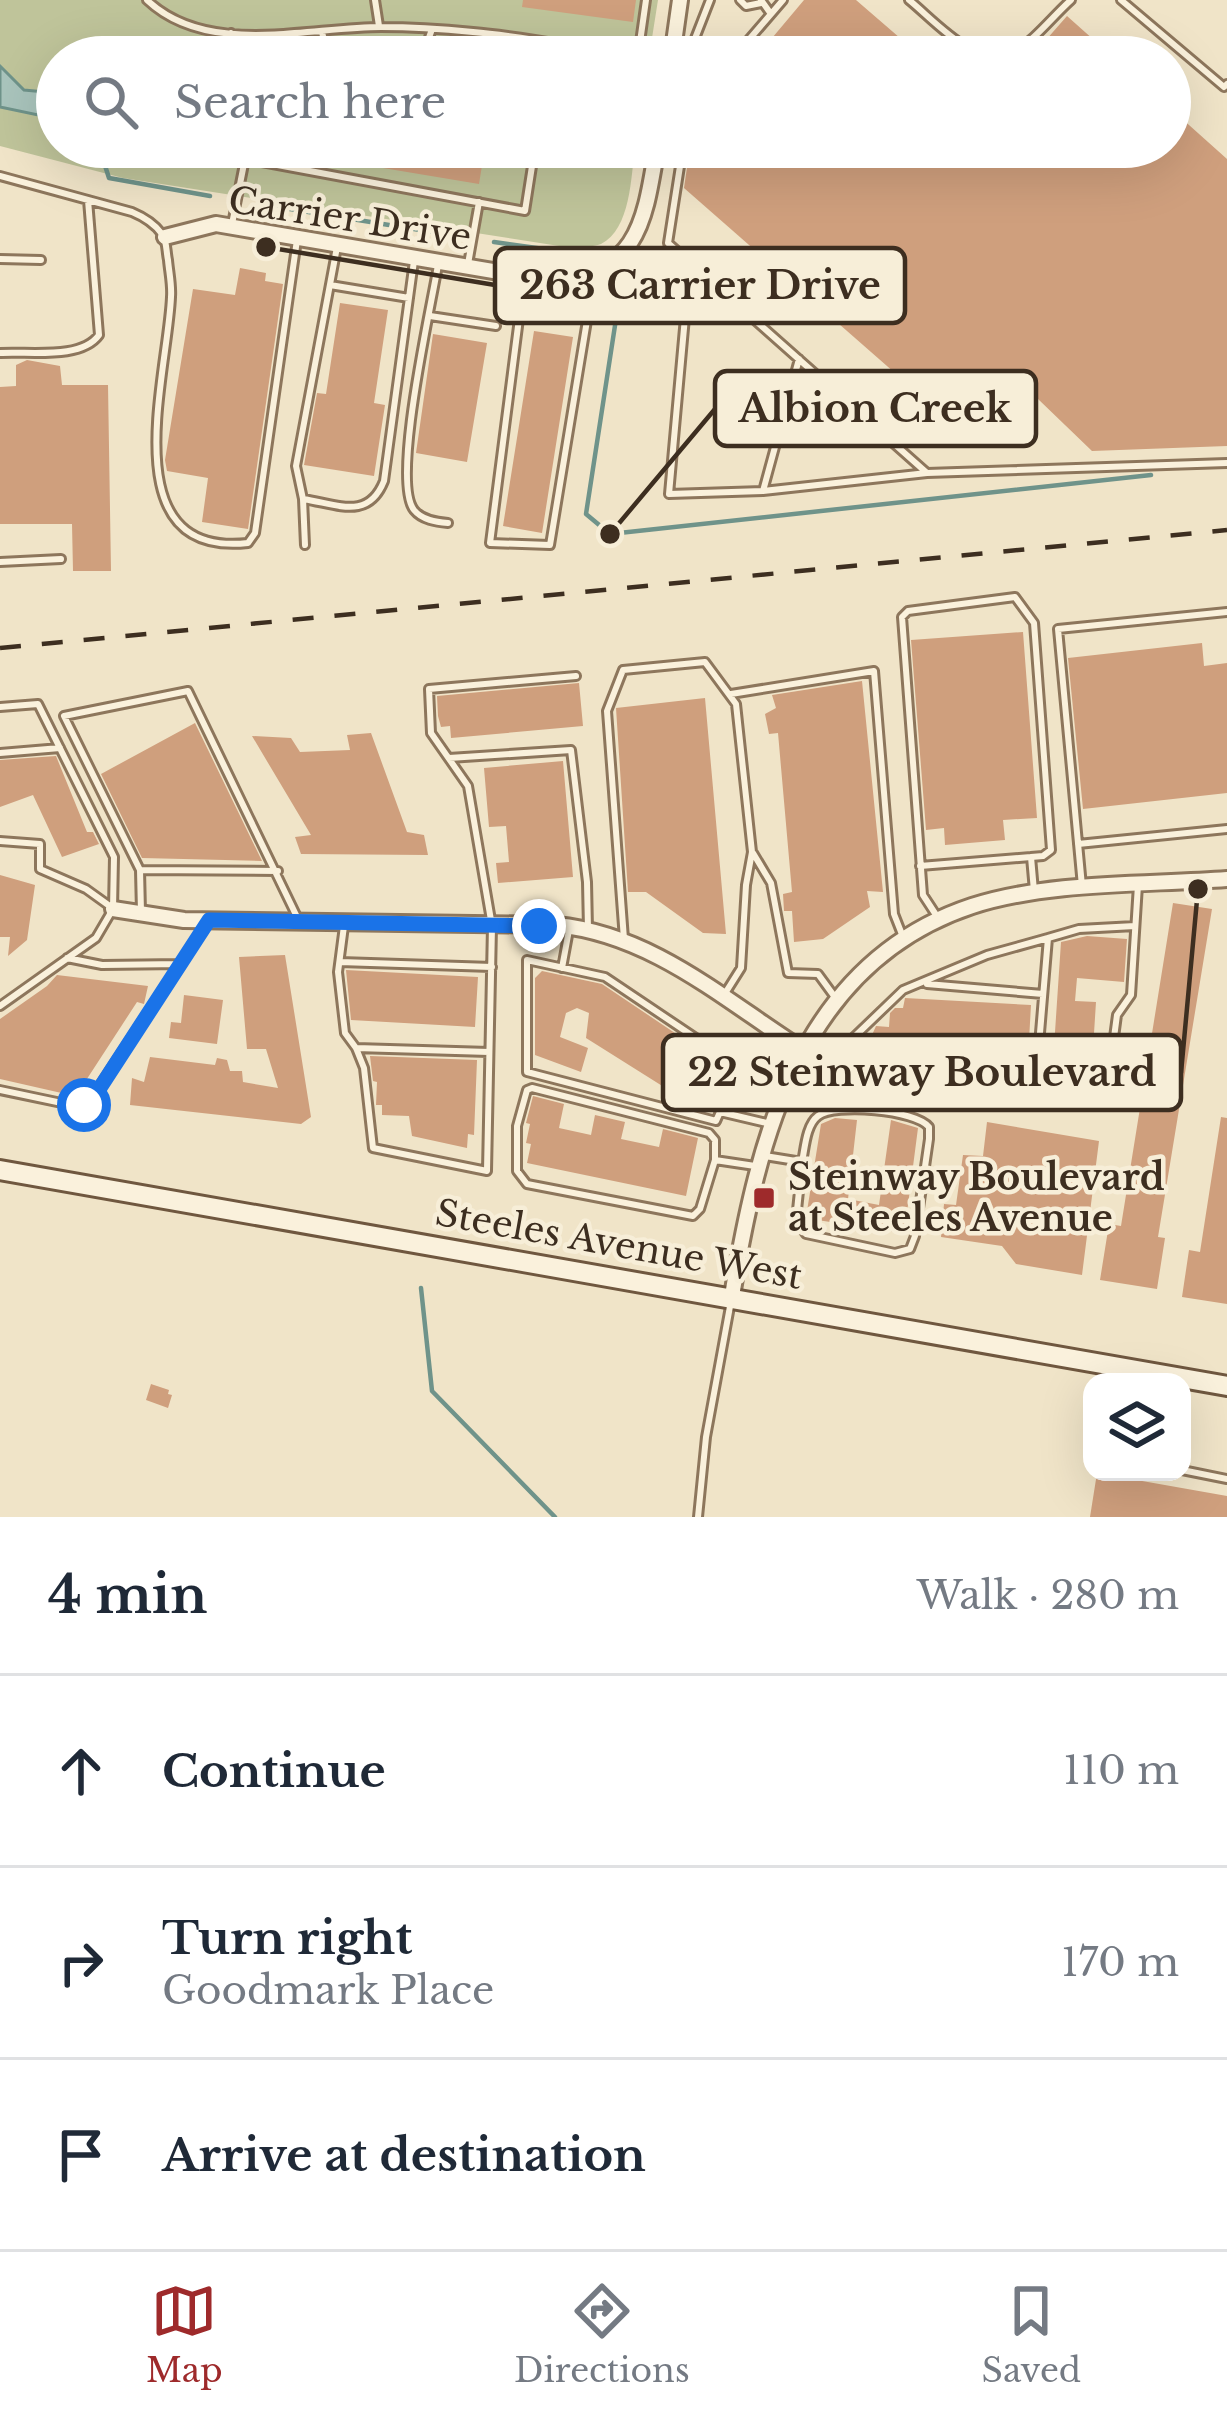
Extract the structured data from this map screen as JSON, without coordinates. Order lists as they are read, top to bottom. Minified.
{"streets":{"main road":["Steeles Avenue West"],"street":["Carrier Drive"]},"places":{"other":["263 Carrier Drive","Albion Creek","22 Steinway Boulevard"],"transit":["Steinway Boulevard at Steeles Avenue"]},"page":{"search":"Search here","heading":["4 min","Walk · 280 m"],"list":[["Continue","110 m"],["Turn right","Goodmark Place","170 m"],"Arrive at destination"],"nav":["Map","Directions","Saved"]}}
